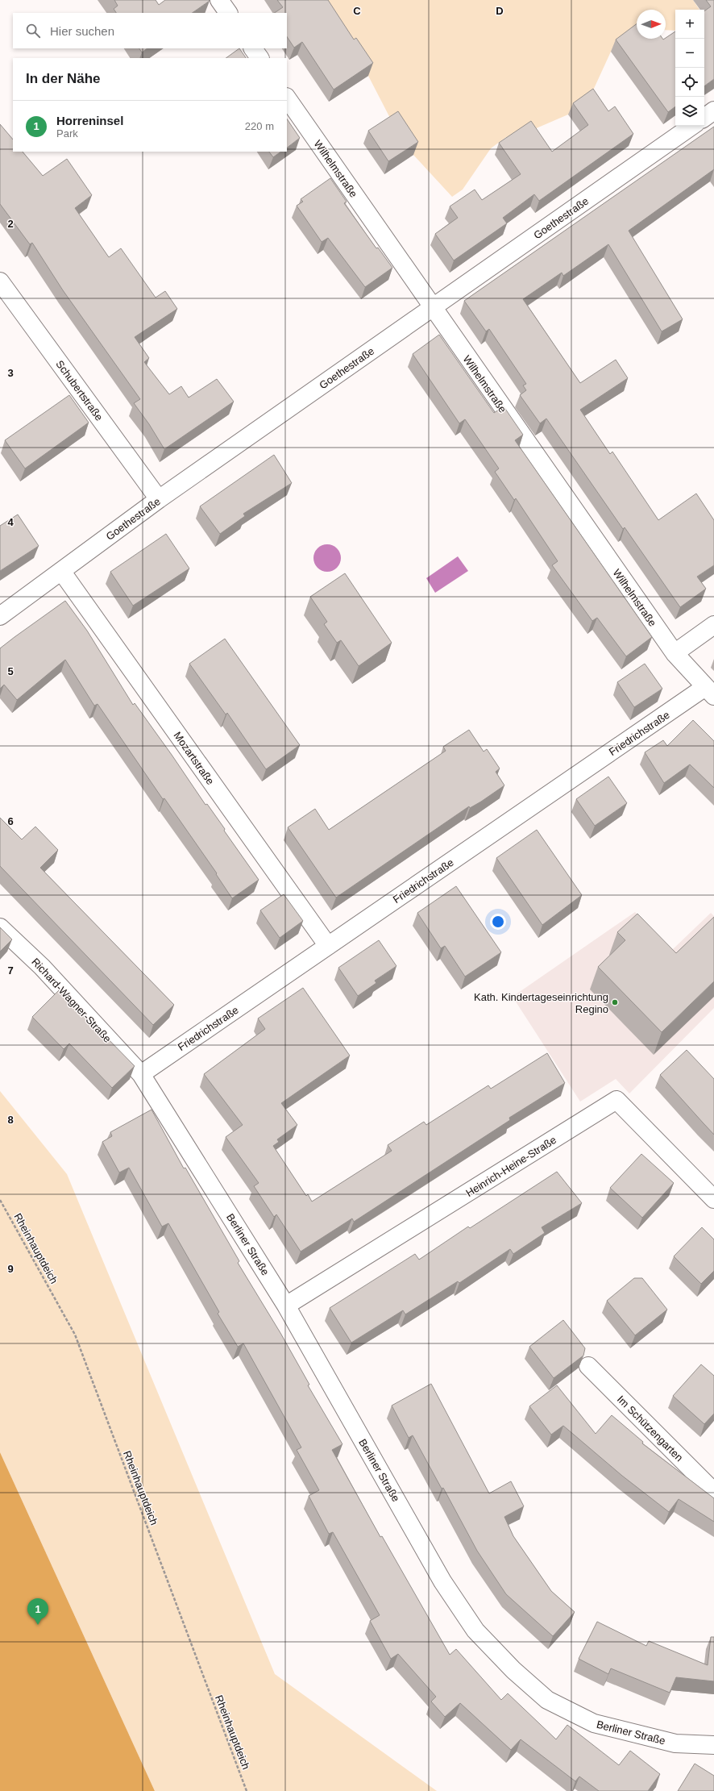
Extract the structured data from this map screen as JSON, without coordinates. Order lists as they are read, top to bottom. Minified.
{"streets":{"street":["Wilhelmstraße","Goethestraße","Schubertstraße","Friedrichstraße","Mozartstraße","Richard-Wagner-Straße","Heinrich-Heine-Straße","Berliner Straße","Im Schützengarten"],"path":["Rheinhauptdeich"]},"crossings":[["Wilhelmstraße","Goethestraße"],["Wilhelmstraße","Friedrichstraße"],["Goethestraße","Schubertstraße"],["Goethestraße","Mozartstraße"],["Friedrichstraße","Mozartstraße"],["Friedrichstraße","Richard-Wagner-Straße"],["Friedrichstraße","Berliner Straße"],["Richard-Wagner-Straße","Berliner Straße"],["Heinrich-Heine-Straße","Berliner Straße"]],"places":["Kath. Kindertageseinrichtung Regino"],"north":"right","page":{"map_buttons":["+","−"],"search":"Hier suchen","heading":"In der Nähe","list":[{"mark":"1","name":"Horreninsel","note":"Park","value":"220 m"}],"pins":"1"},"grid":{"columns":["C","D"],"rows":["2","3","4","5","6","7","8","9"]}}
